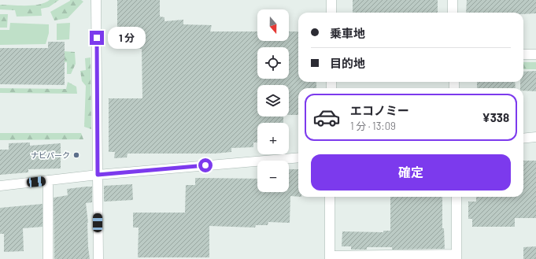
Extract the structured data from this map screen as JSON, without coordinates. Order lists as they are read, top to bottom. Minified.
{"places":["ナビパーク"],"north":"bottom","page":{"map_buttons":["+","−"],"banner":["乗車地","目的地"],"bubble":"1 分","list":[{"name":"エコノミー","note":"1 分 · 13:09","value":"¥338"}],"buttons":"確定"}}
